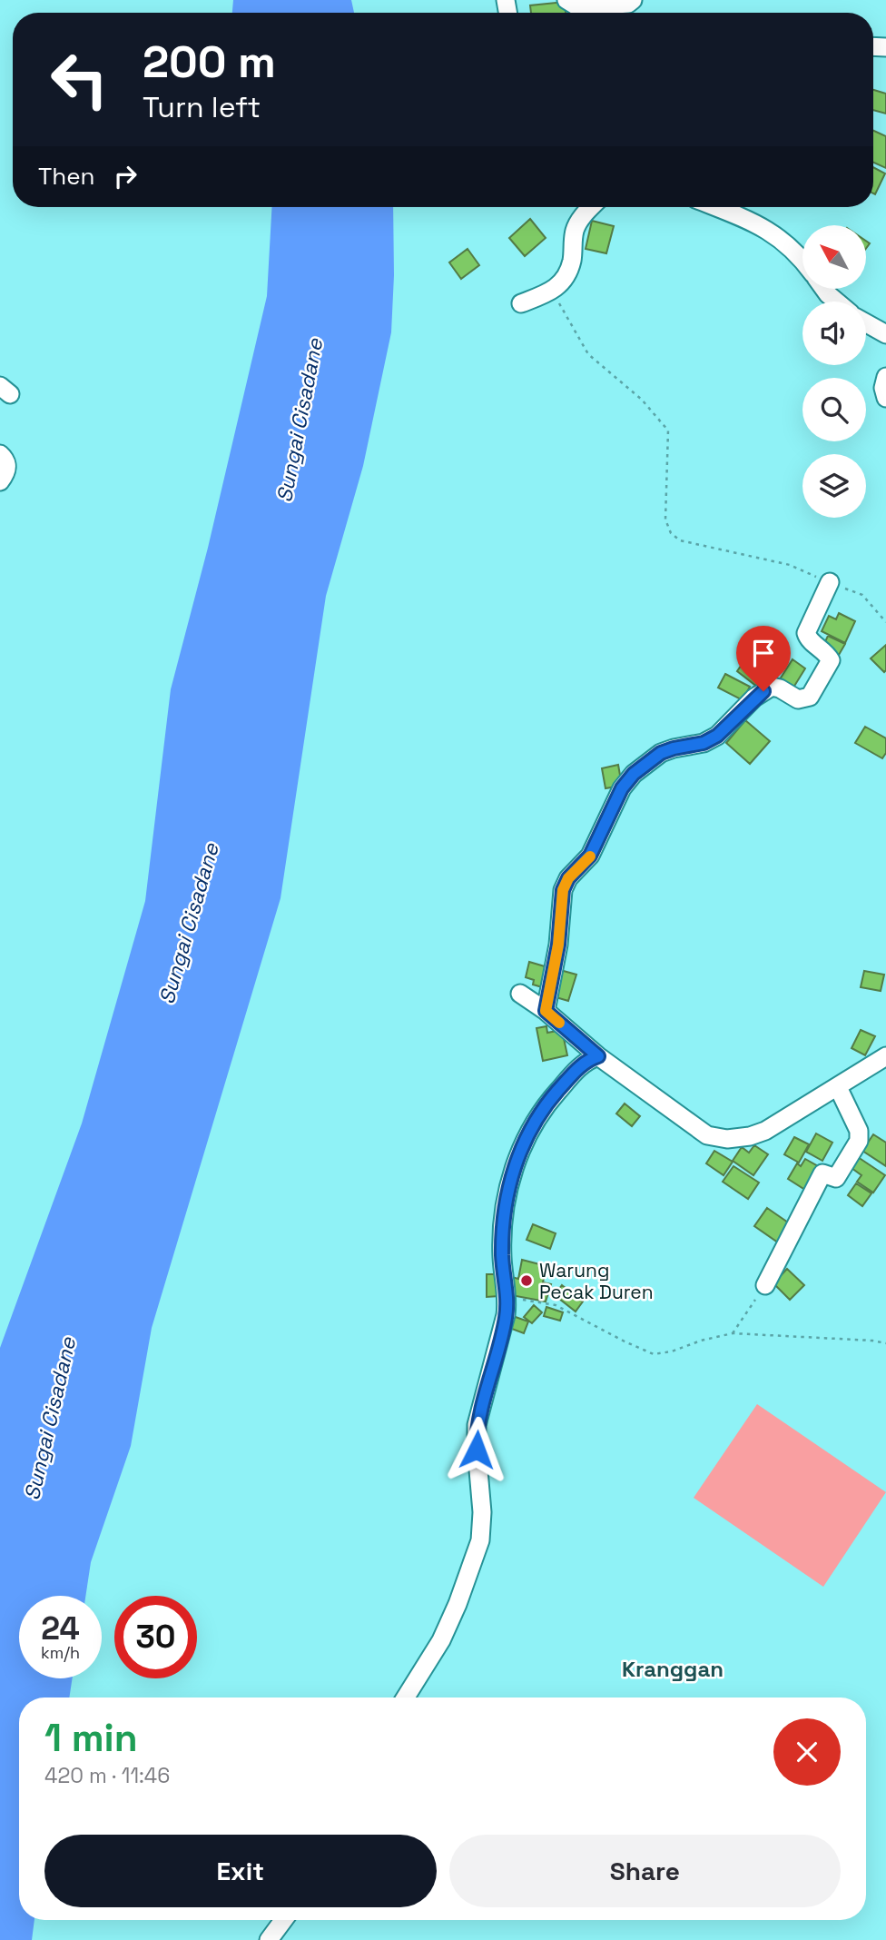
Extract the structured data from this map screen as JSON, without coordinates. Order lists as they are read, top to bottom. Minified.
{"districts":["Kranggan"],"water":["Sungai Cisadane"],"places":["Warung Pecak Duren"],"north":"top left","page":{"turn":["200 m","Turn left"],"then":"Then","speed":"24 km/h","limit":"30","heading":["1 min","420 m · 11:46"],"buttons":["Exit","Share"]}}
